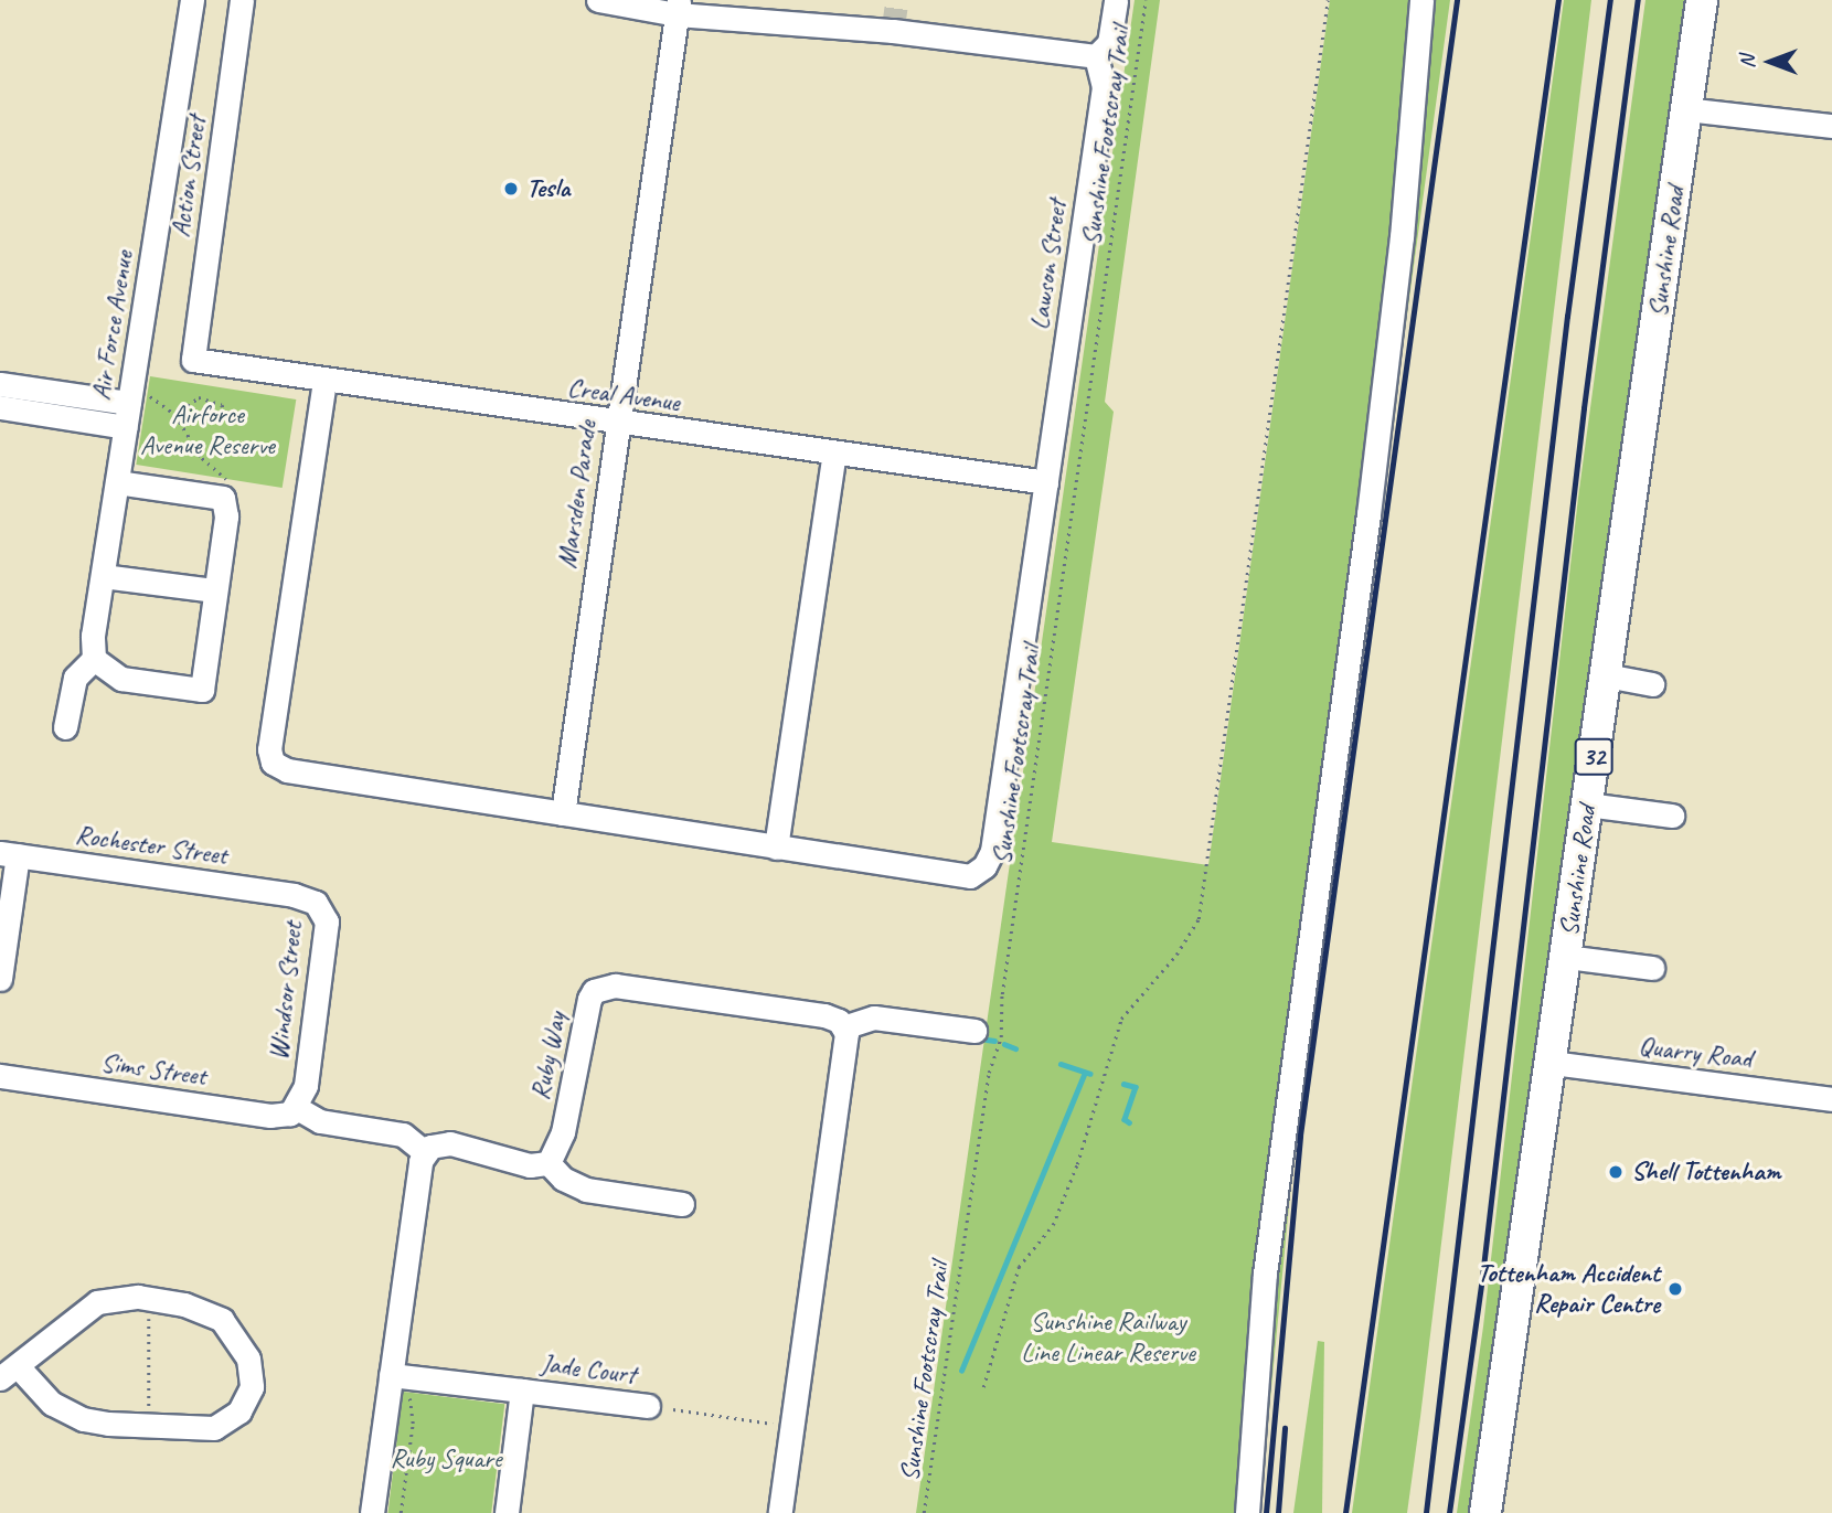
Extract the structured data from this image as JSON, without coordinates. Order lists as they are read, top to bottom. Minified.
{"streets":{"main road":["Sunshine Road","32"],"street":["Action Street","Lawson Street","Air Force Avenue","Creal Avenue","Marsden Parade","Rochester Street","Windsor Street","Quarry Road","Ruby Way","Sims Street","Jade Court"],"path":["Sunshine Footscray Trail"]},"crossings":[["Action Street","Creal Avenue"],["Sunshine Road","Quarry Road"],["Lawson Street","Creal Avenue"],["Creal Avenue","Marsden Parade"],["Rochester Street","Windsor Street"],["Windsor Street","Sims Street"]],"parks":["Airforce Avenue Reserve","Sunshine Railway Line Linear Reserve","Ruby Square"],"places":["Tesla","Shell Tottenham","Tottenham Accident Repair Centre"],"north":"left"}
